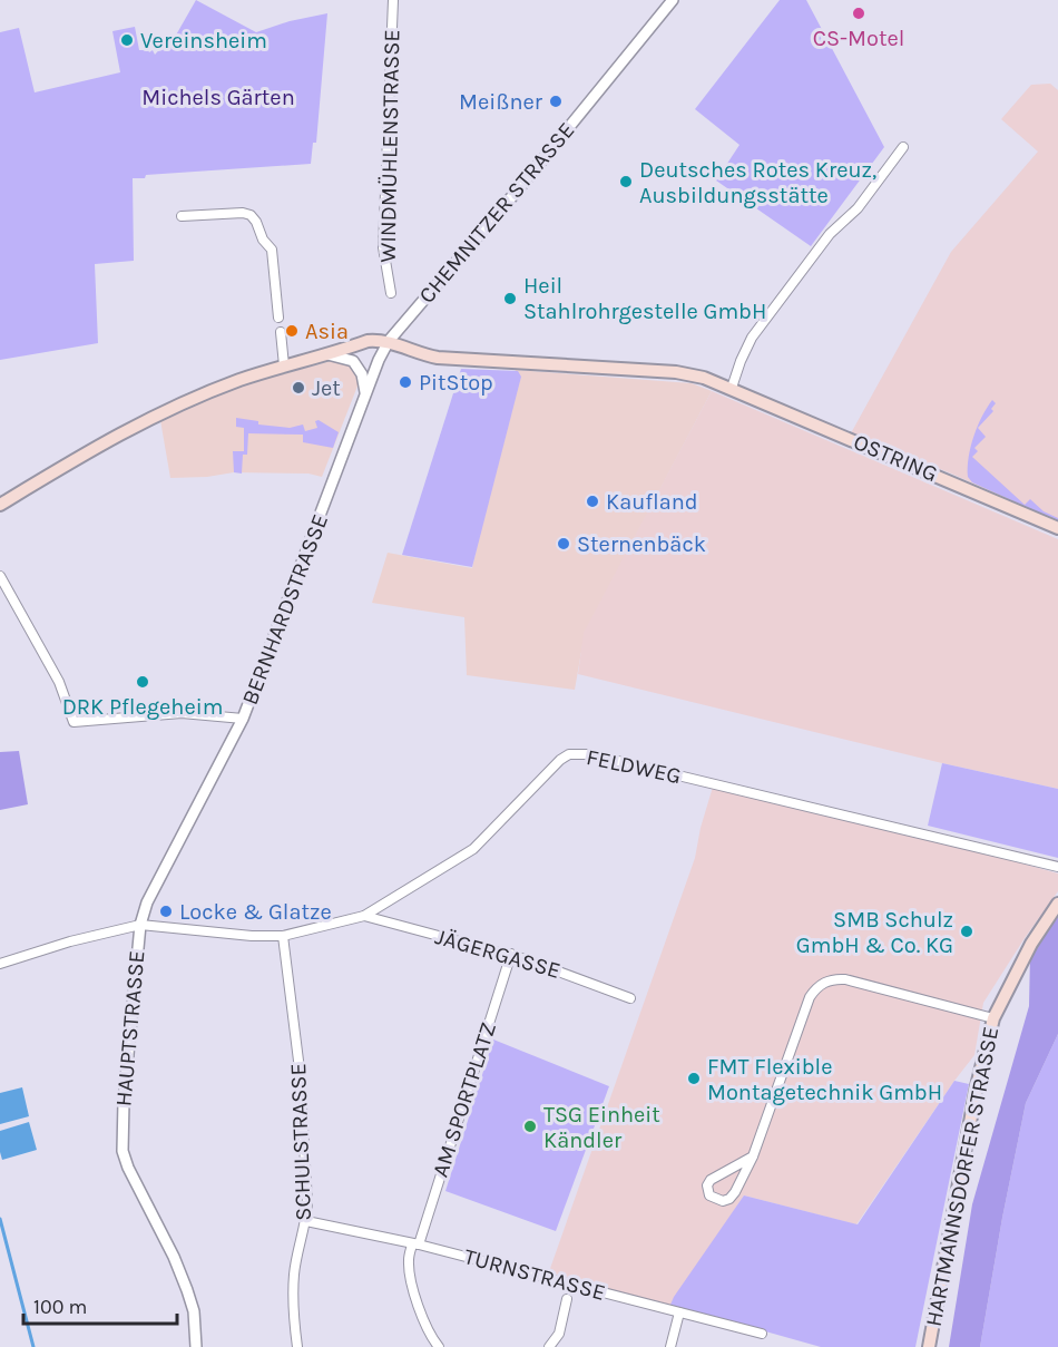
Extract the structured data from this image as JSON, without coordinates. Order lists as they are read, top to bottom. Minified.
{"streets":{"main road":["OSTRING","HARTMANNSDORFER STRASSE"],"street":["WINDMÜHLENSTRASSE","CHEMNITZER STRASSE","BERNHARDSTRASSE","FELDWEG","JÄGERGASSE","HAUPTSTRASSE","AM SPORTPLATZ","SCHULSTRASSE","TURNSTRASSE"]},"crossings":[["CHEMNITZER STRASSE","OSTRING"],["CHEMNITZER STRASSE","BERNHARDSTRASSE"],["OSTRING","BERNHARDSTRASSE"],["BERNHARDSTRASSE","HAUPTSTRASSE"],["FELDWEG","JÄGERGASSE"],["FELDWEG","HAUPTSTRASSE"],["FELDWEG","SCHULSTRASSE"],["JÄGERGASSE","AM SPORTPLATZ"],["AM SPORTPLATZ","TURNSTRASSE"],["SCHULSTRASSE","TURNSTRASSE"]],"parks":["Michels Gärten"],"places":["CS-Motel","Vereinsheim","Meißner","Deutsches Rotes Kreuz, Ausbildungsstätte","Heil Stahlrohrgestelle GmbH","Asia","PitStop","Jet","Kaufland","Sternenbäck","DRK Pflegeheim","Locke & Glatze","SMB Schulz GmbH & Co. KG","FMT Flexible Montagetechnik GmbH","TSG Einheit Kändler"],"scale_bar":"100 m"}
